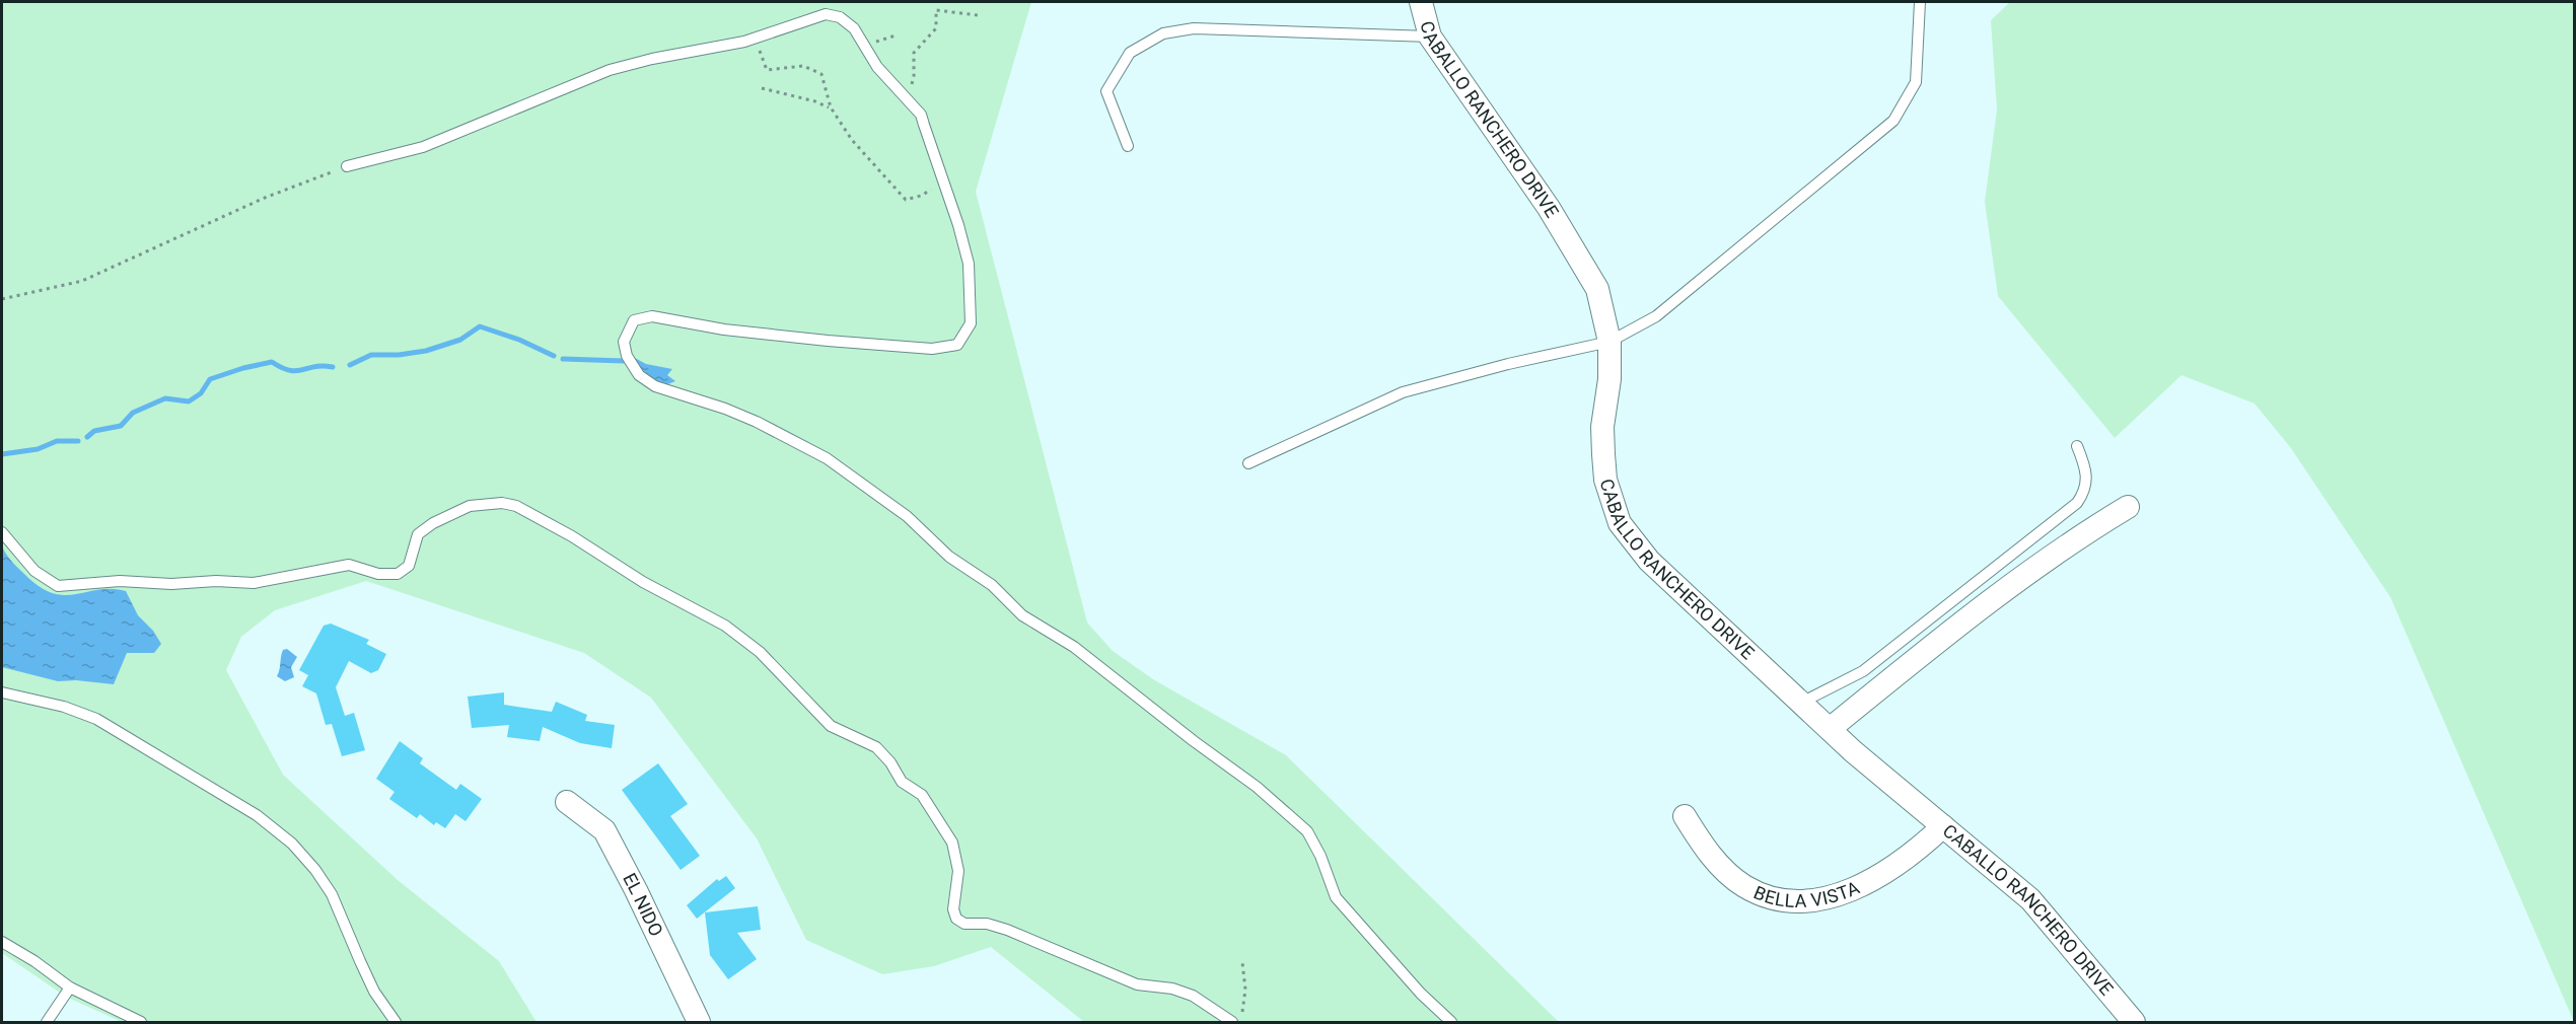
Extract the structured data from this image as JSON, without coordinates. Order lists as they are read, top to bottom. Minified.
{"streets":{"street":["CABALLO RANCHERO DRIVE","BELLA VISTA","EL NIDO"]},"crossings":[["CABALLO RANCHERO DRIVE","BELLA VISTA"]]}
